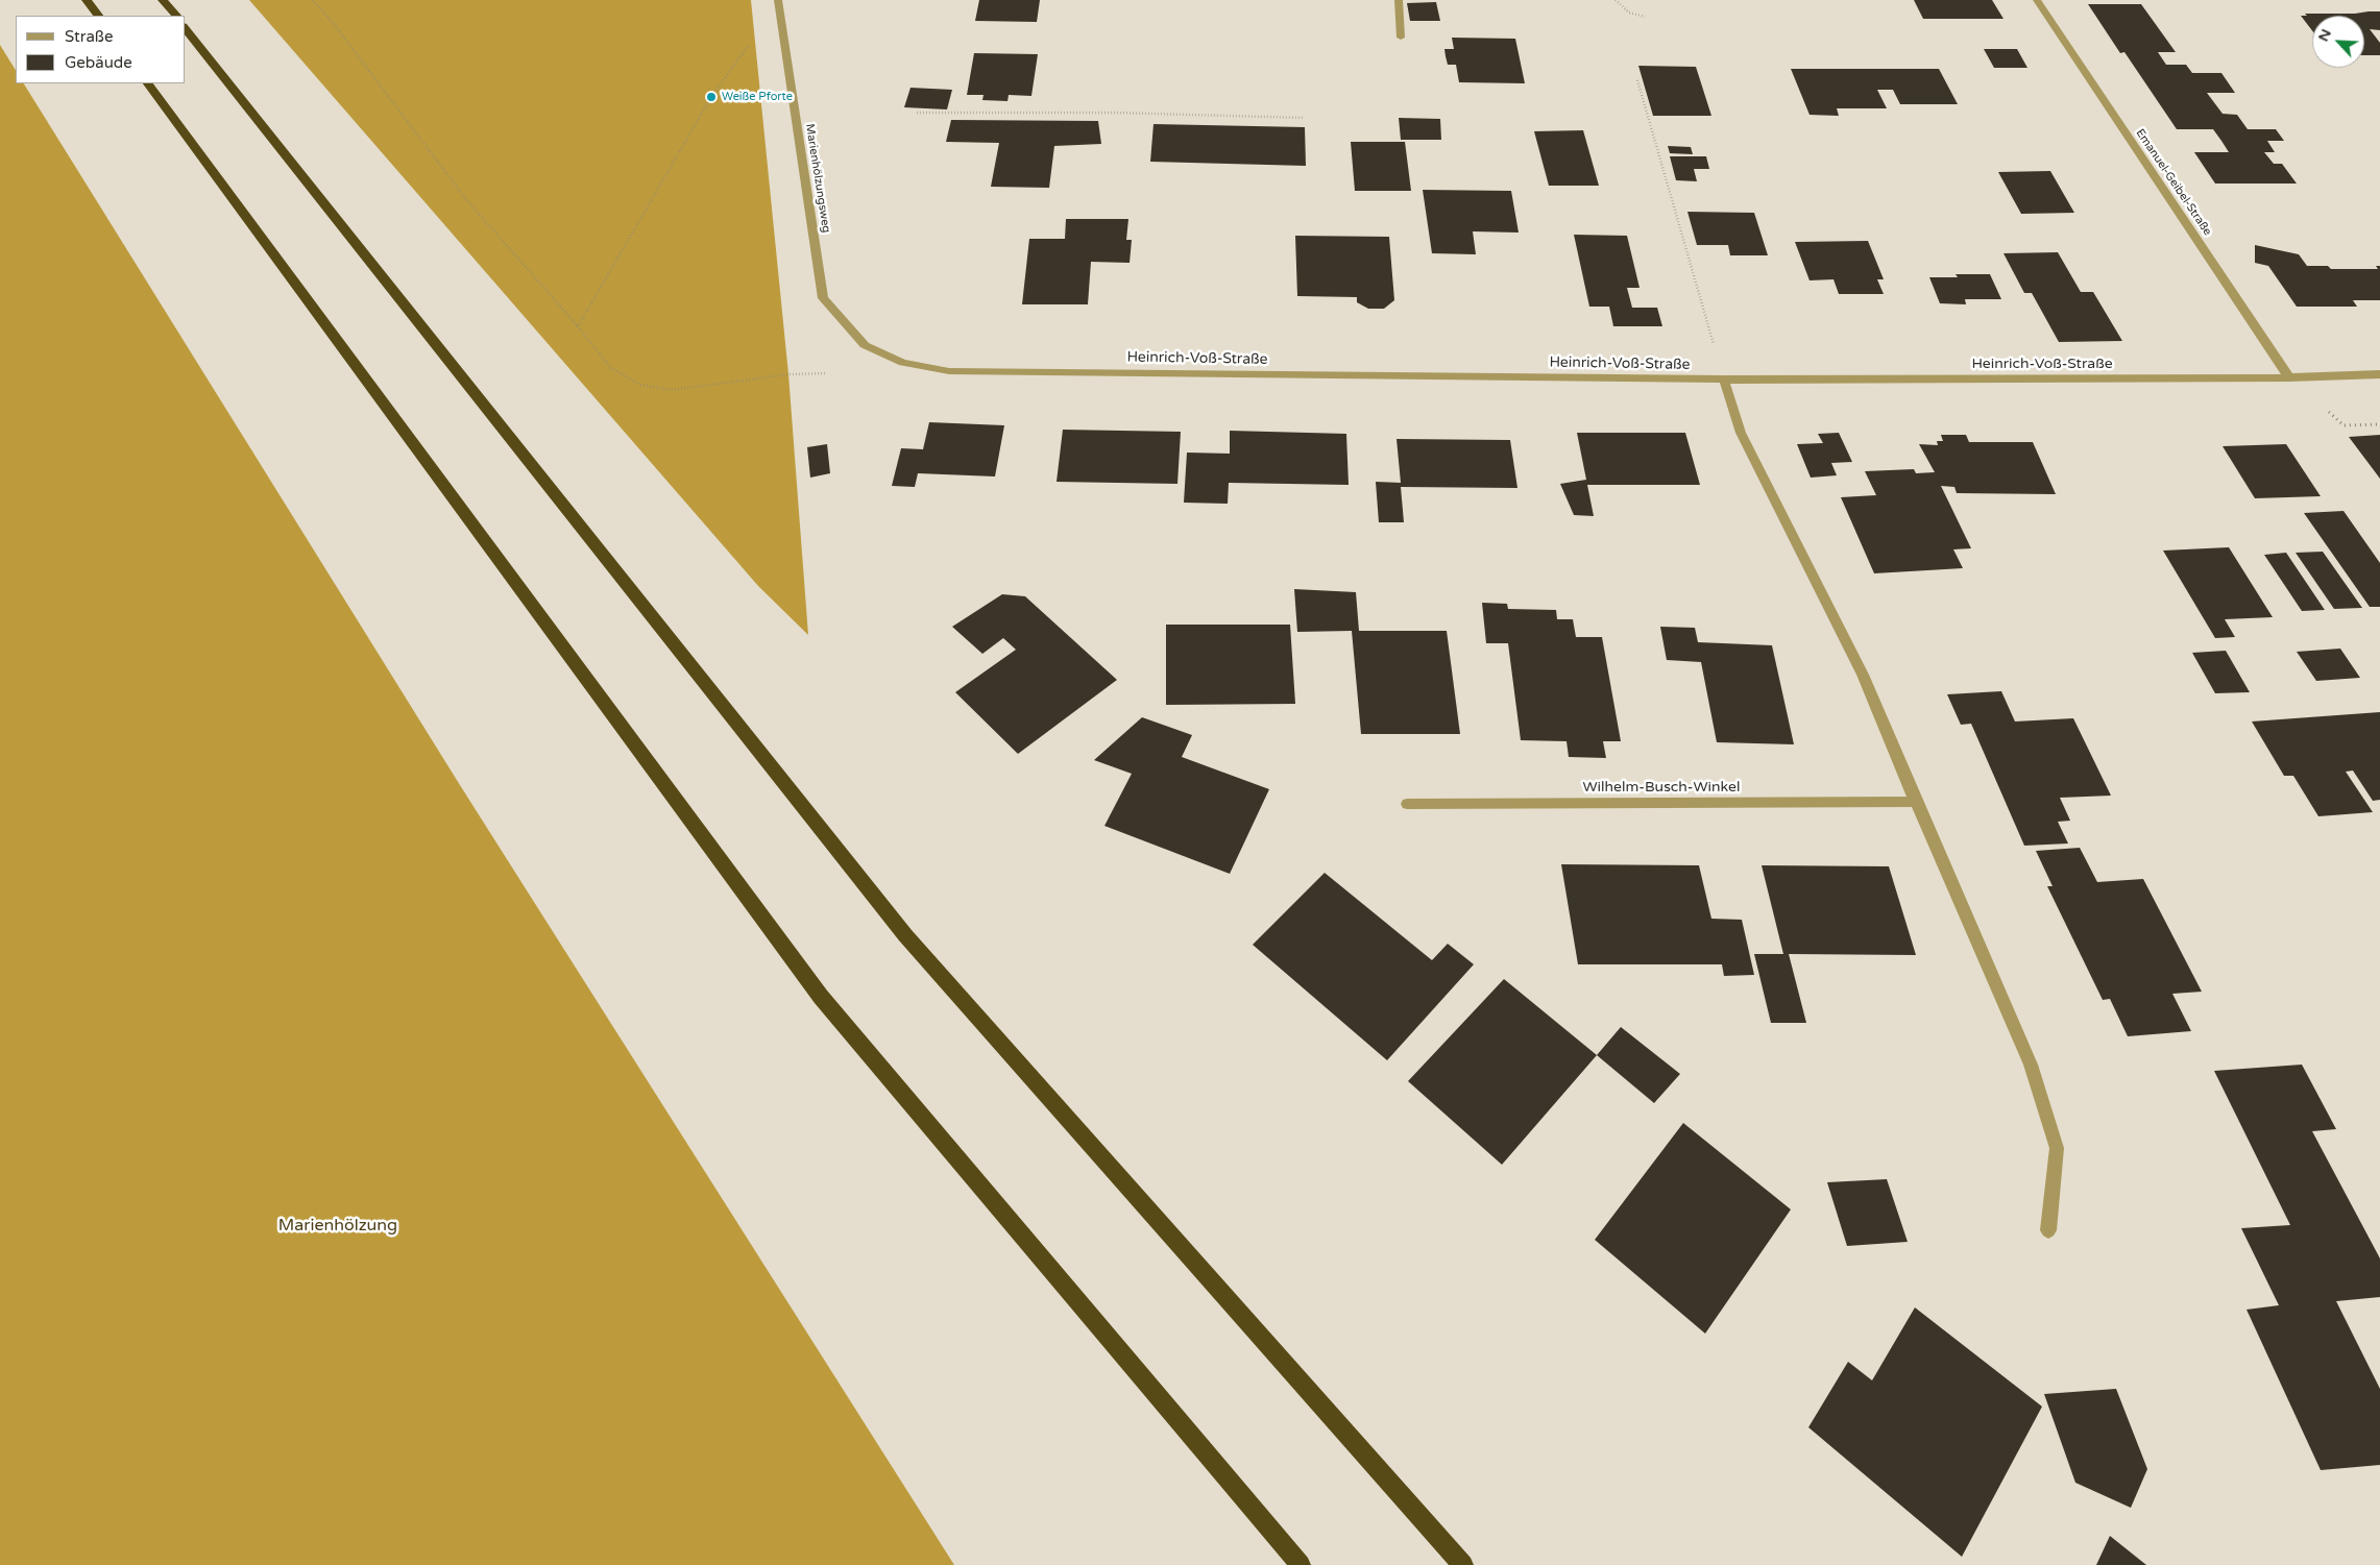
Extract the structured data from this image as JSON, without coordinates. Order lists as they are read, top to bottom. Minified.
{"streets":{"street":["Marienhölzungsweg","Emanuel-Geibel-Straße","Heinrich-Voß-Straße","Wilhelm-Busch-Winkel"]},"crossings":[["Marienhölzungsweg","Heinrich-Voß-Straße"],["Emanuel-Geibel-Straße","Heinrich-Voß-Straße"]],"parks":["Marienhölzung"],"places":["Weiße Pforte"],"legend":["Straße","Gebäude"],"north":"top left"}
